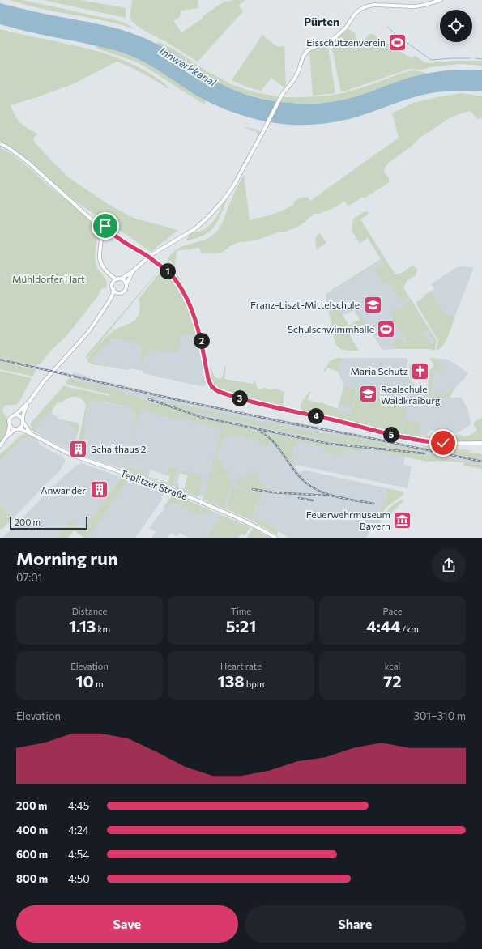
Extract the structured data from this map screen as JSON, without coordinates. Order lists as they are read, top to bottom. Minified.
{"streets":{"main road":["Teplitzer Straße"]},"districts":["Pürten"],"water":["Innwerkkanal"],"parks":["Mühldorfer Hart"],"places":{"sports":["Eisschützenverein","Schulschwimmhalle"],"school or university":["Franz-Liszt-Mittelschule","Realschule Waldkraiburg"],"church":["Maria Schutz"],"building":["Schalthaus 2","Anwander"],"museum":["Feuerwehrmuseum Bayern"]},"scale_bar":"200 m","page":{"pins":["1","2","3","4","5"],"scale":"200 m","heading":["Morning run","07:01"],"stats":[["Distance","1.13 km"],["Time","5:21"],["Pace","4:44 /km"],["Elevation","10 m"],["Heart rate","138 bpm"],["kcal","72"]],"chart":["Elevation","301–310 m"],"list":[{"name":"200 m","note":"4:45"},{"name":"400 m","note":"4:24"},{"name":"600 m","note":"4:54"},{"name":"800 m","note":"4:50"}],"buttons":["Save","Share"]}}
